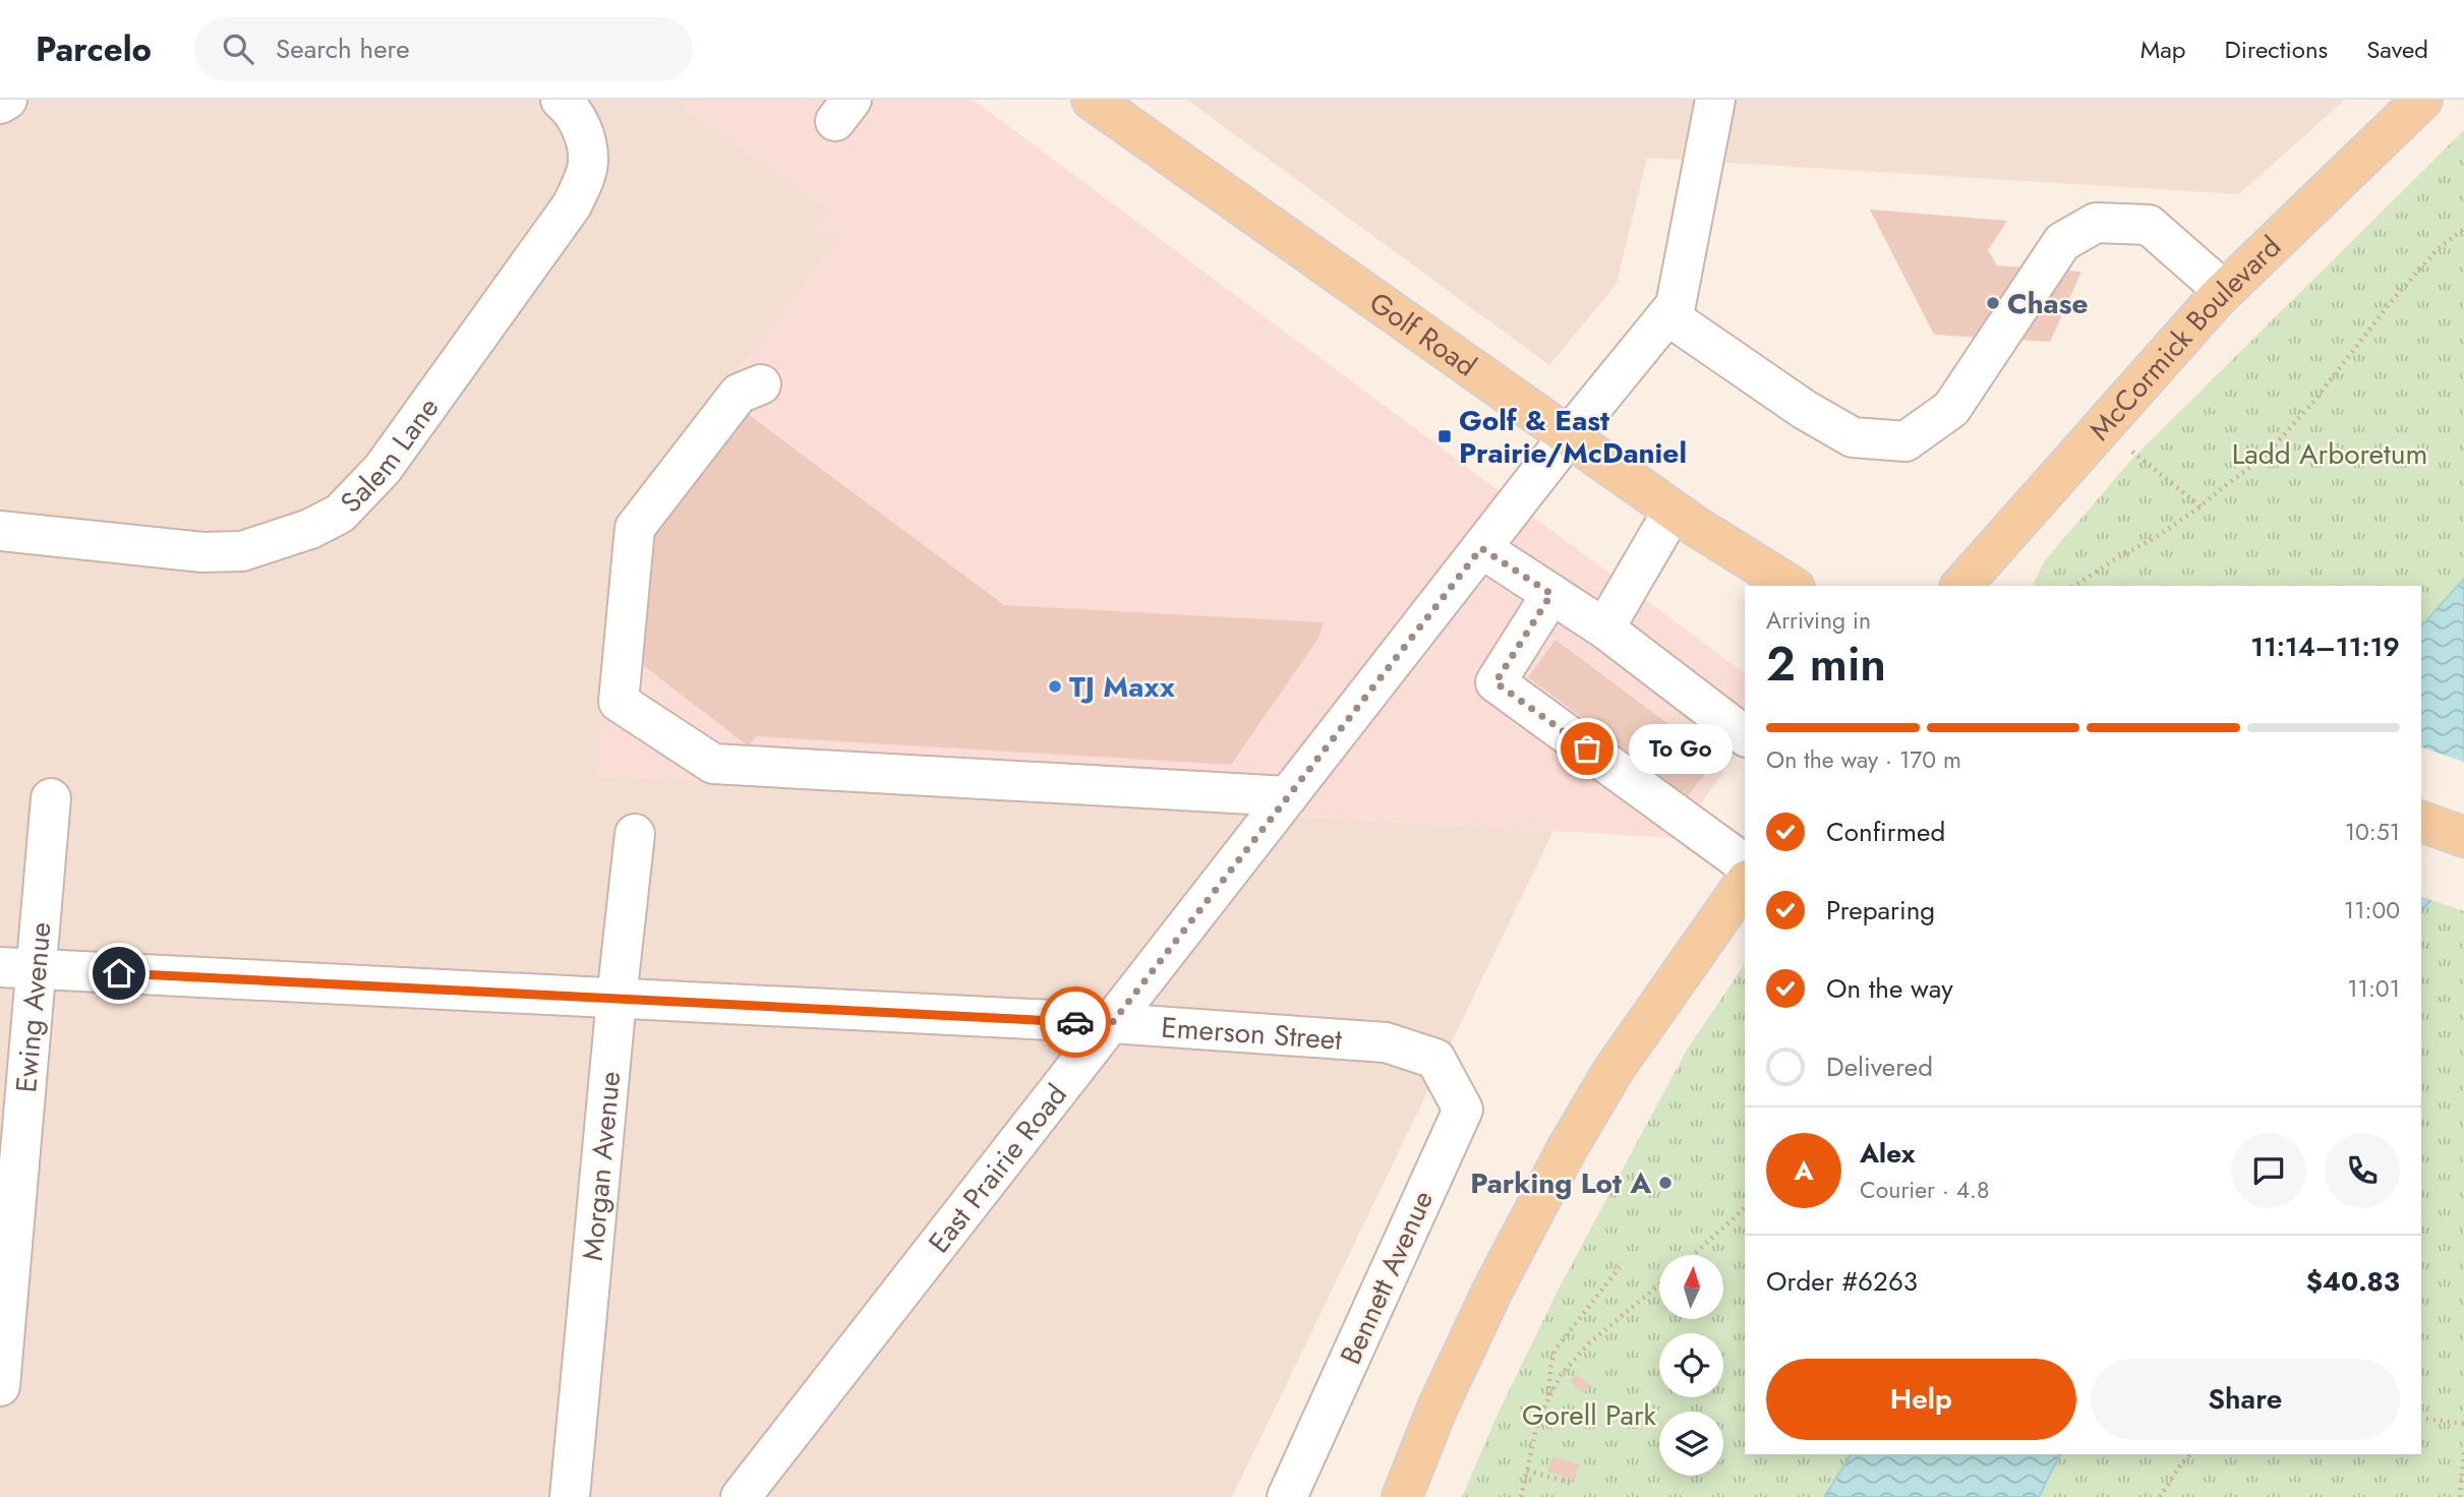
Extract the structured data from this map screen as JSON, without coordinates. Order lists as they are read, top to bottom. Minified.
{"streets":{"main road":["Golf Road","McCormick Boulevard"],"street":["Salem Lane","Ewing Avenue","Emerson Street","Morgan Avenue","East Prairie Road","Bennett Avenue"]},"crossings":[["Golf Road","East Prairie Road"],["Ewing Avenue","Emerson Street"],["Emerson Street","Morgan Avenue"],["Emerson Street","East Prairie Road"],["Emerson Street","Bennett Avenue"]],"parks":["Ladd Arboretum","Gorell Park"],"places":{"other":["Chase","TJ Maxx","To Go","Parking Lot A"],"transit":["Golf & East Prairie/McDaniel"]},"north":"top","page":{"header":"Parcelo","search":"Search here","nav":["Map","Directions","Saved"],"heading":["2 min","Arriving in","11:14–11:19"],"panel":["Alex","Courier · 4.8","Order #6263","$40.83"],"bar":"On the way · 170 m","bubble":"To Go","list":[["Confirmed","10:51"],["Preparing","11:00"],["On the way","11:01"],"Delivered"],"round":"A","buttons":["Help","Share"]}}
